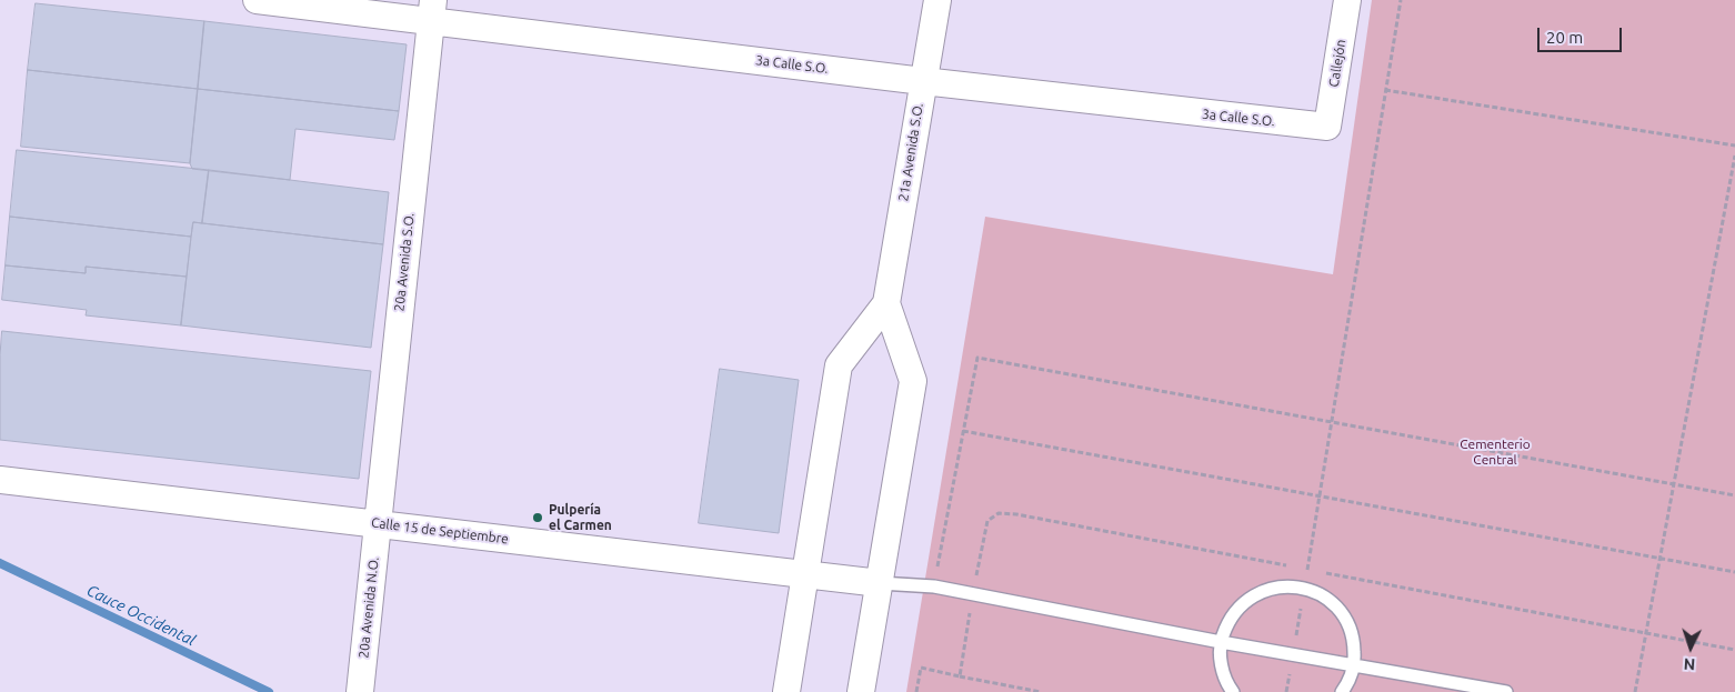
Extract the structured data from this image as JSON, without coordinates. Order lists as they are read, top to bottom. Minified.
{"streets":{"street":["Callejón","3a Calle S.O.","21a Avenida S.O.","20a Avenida S.O.","Calle 15 de Septiembre","20a Avenida N.O."]},"crossings":[["Callejón","3a Calle S.O."],["3a Calle S.O.","21a Avenida S.O."],["3a Calle S.O.","20a Avenida S.O."],["21a Avenida S.O.","Calle 15 de Septiembre"],["20a Avenida S.O.","Calle 15 de Septiembre"],["20a Avenida S.O.","20a Avenida N.O."],["Calle 15 de Septiembre","20a Avenida N.O."]],"water":["Cauce Occidental"],"parks":["Cementerio Central"],"places":["Pulpería el Carmen"],"scale_bar":"20 m","north":"bottom"}
